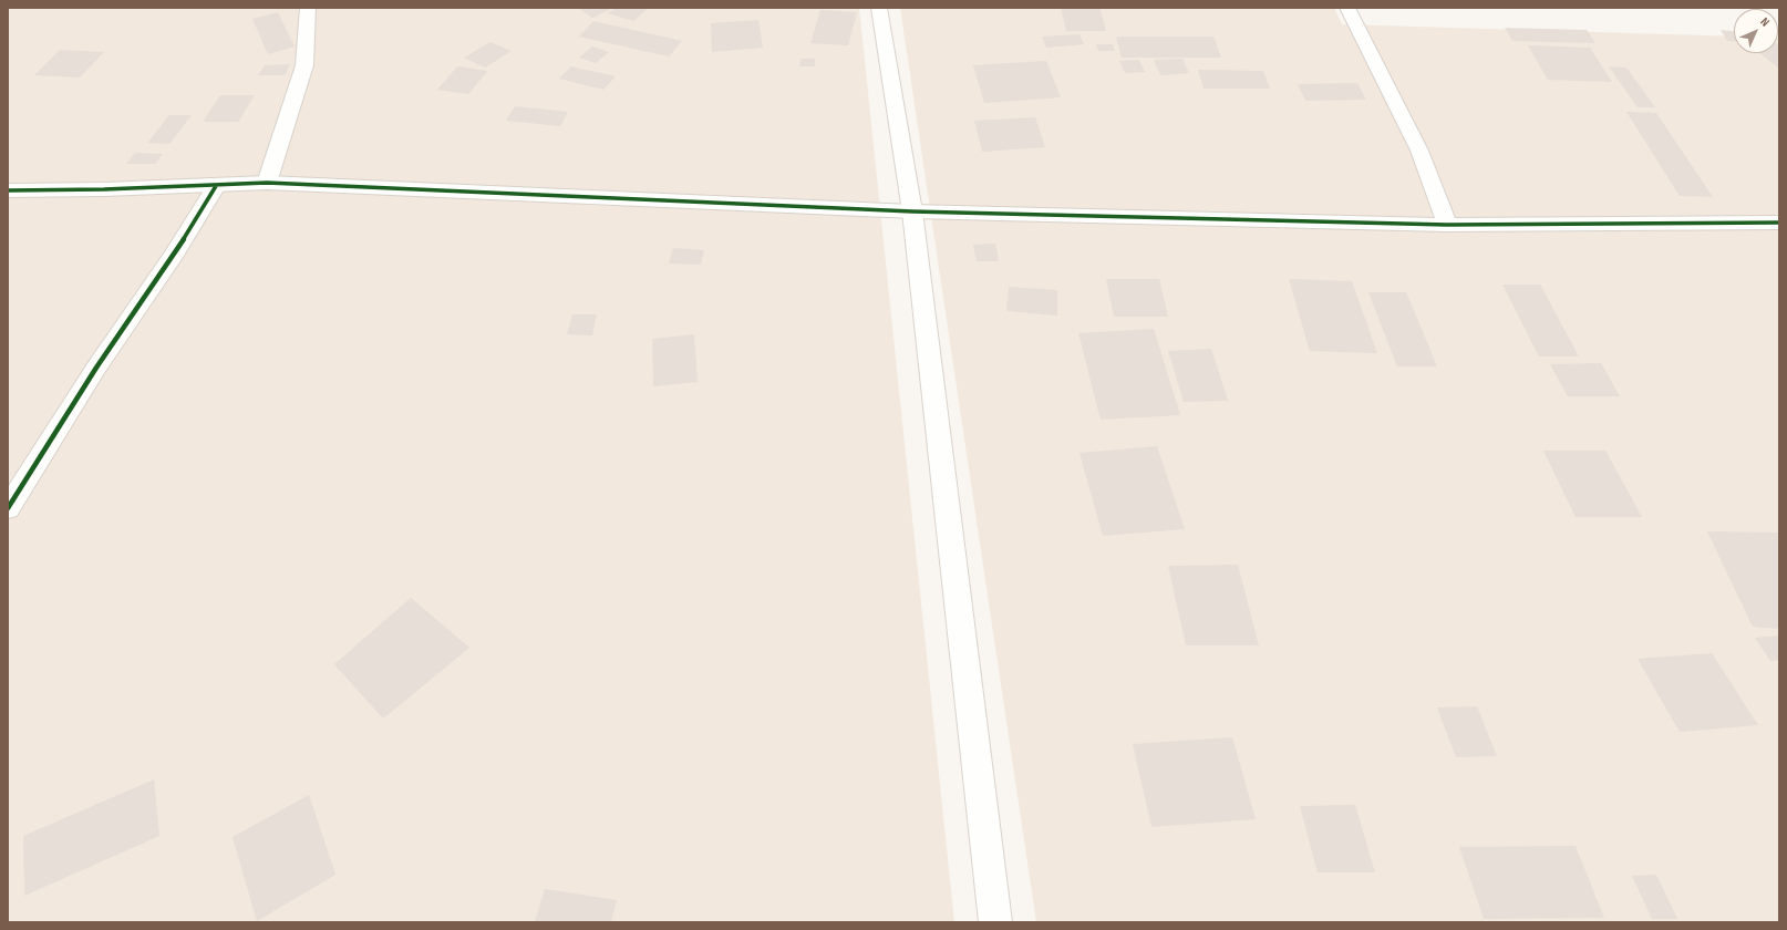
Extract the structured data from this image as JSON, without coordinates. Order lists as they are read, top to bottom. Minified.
{"north":"top right"}
